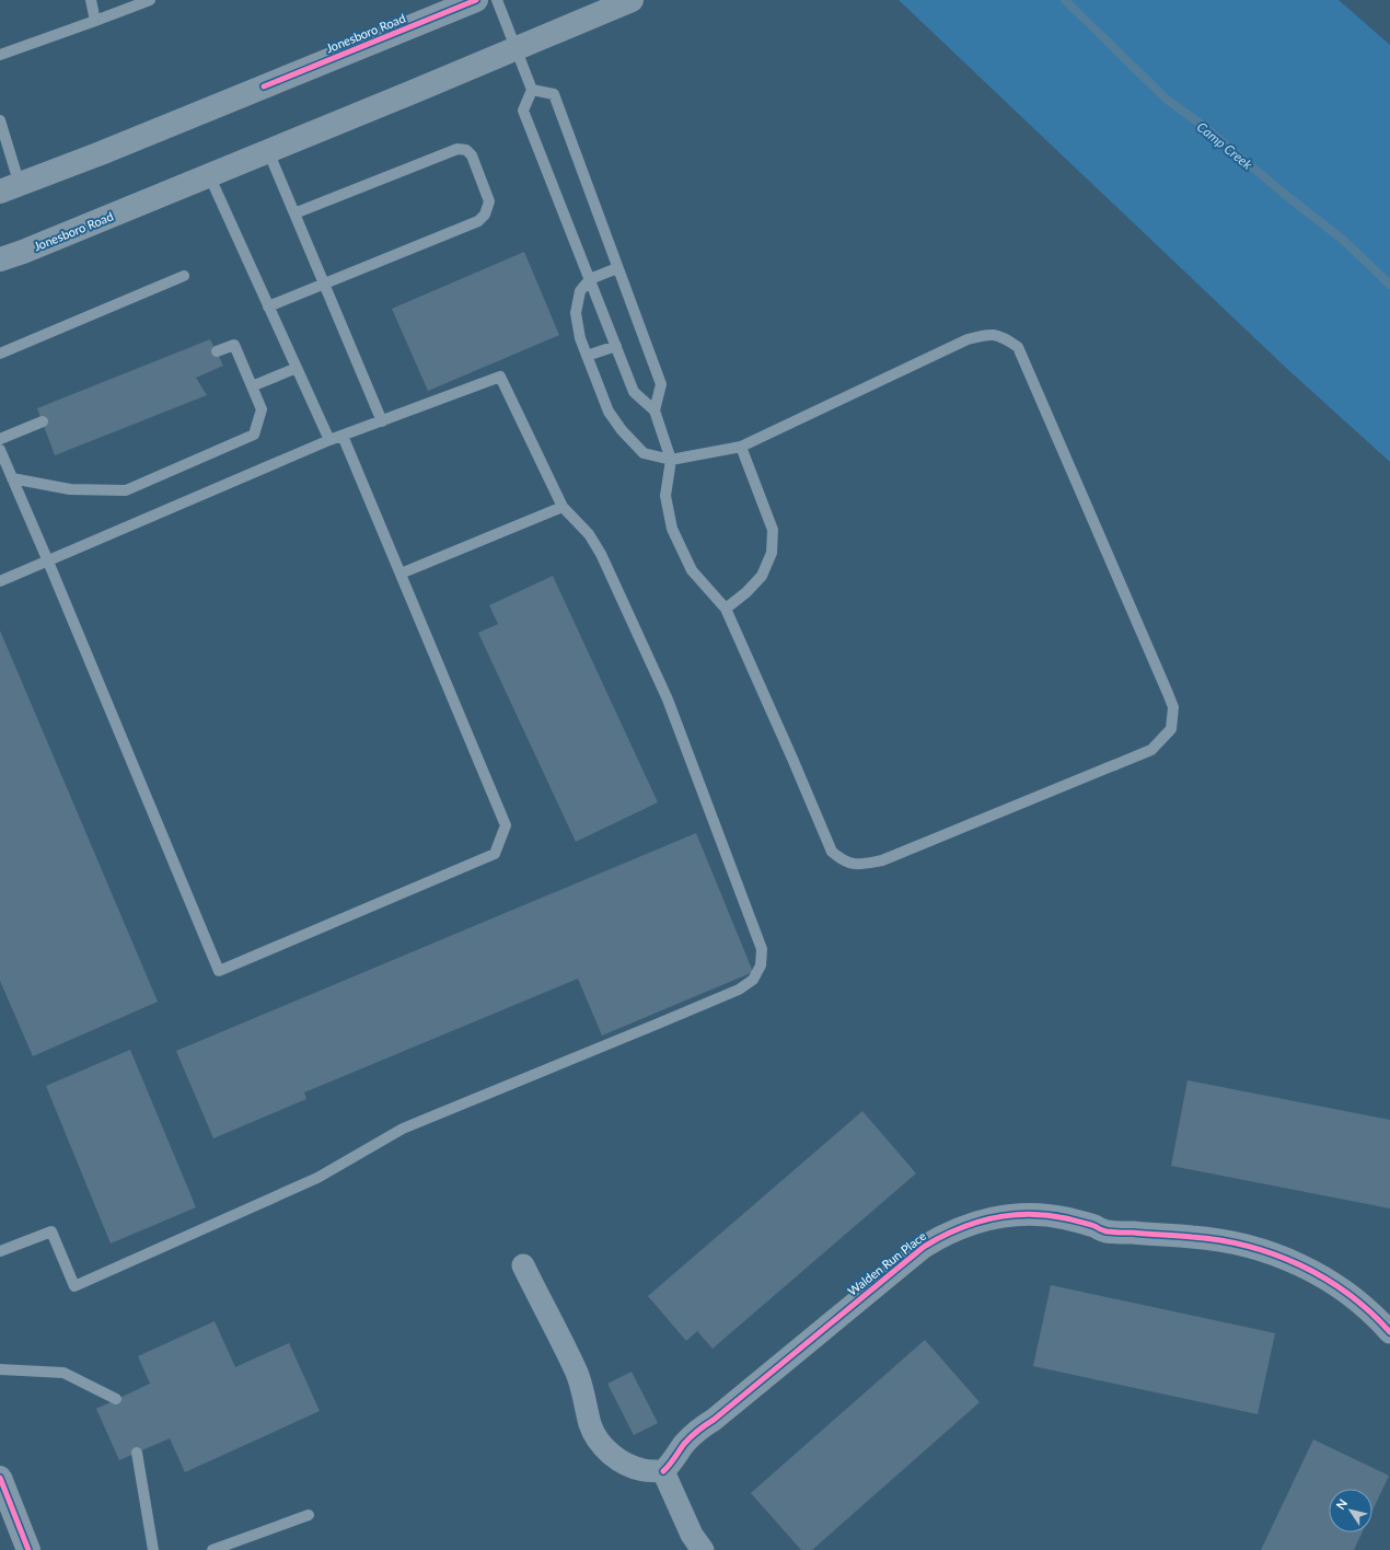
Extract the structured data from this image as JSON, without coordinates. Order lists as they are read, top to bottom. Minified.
{"streets":{"main road":["Jonesboro Road"],"street":["Walden Run Place"]},"water":["Camp Creek"],"north":"top left"}
